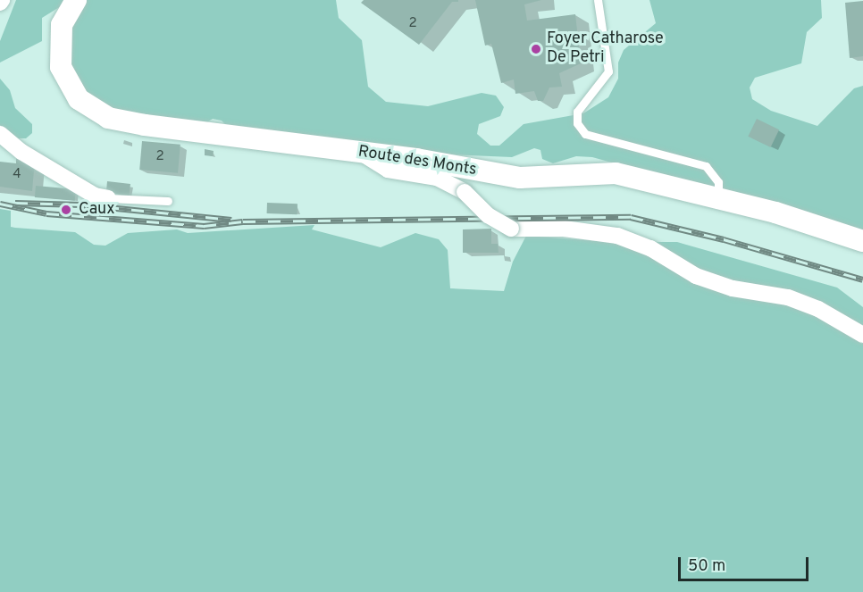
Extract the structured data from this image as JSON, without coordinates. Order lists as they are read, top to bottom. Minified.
{"streets":{"street":["Route des Monts"]},"places":["Foyer Catharose De Petri","Caux"],"house_numbers":["2","2","4"],"scale_bar":"50 m"}
